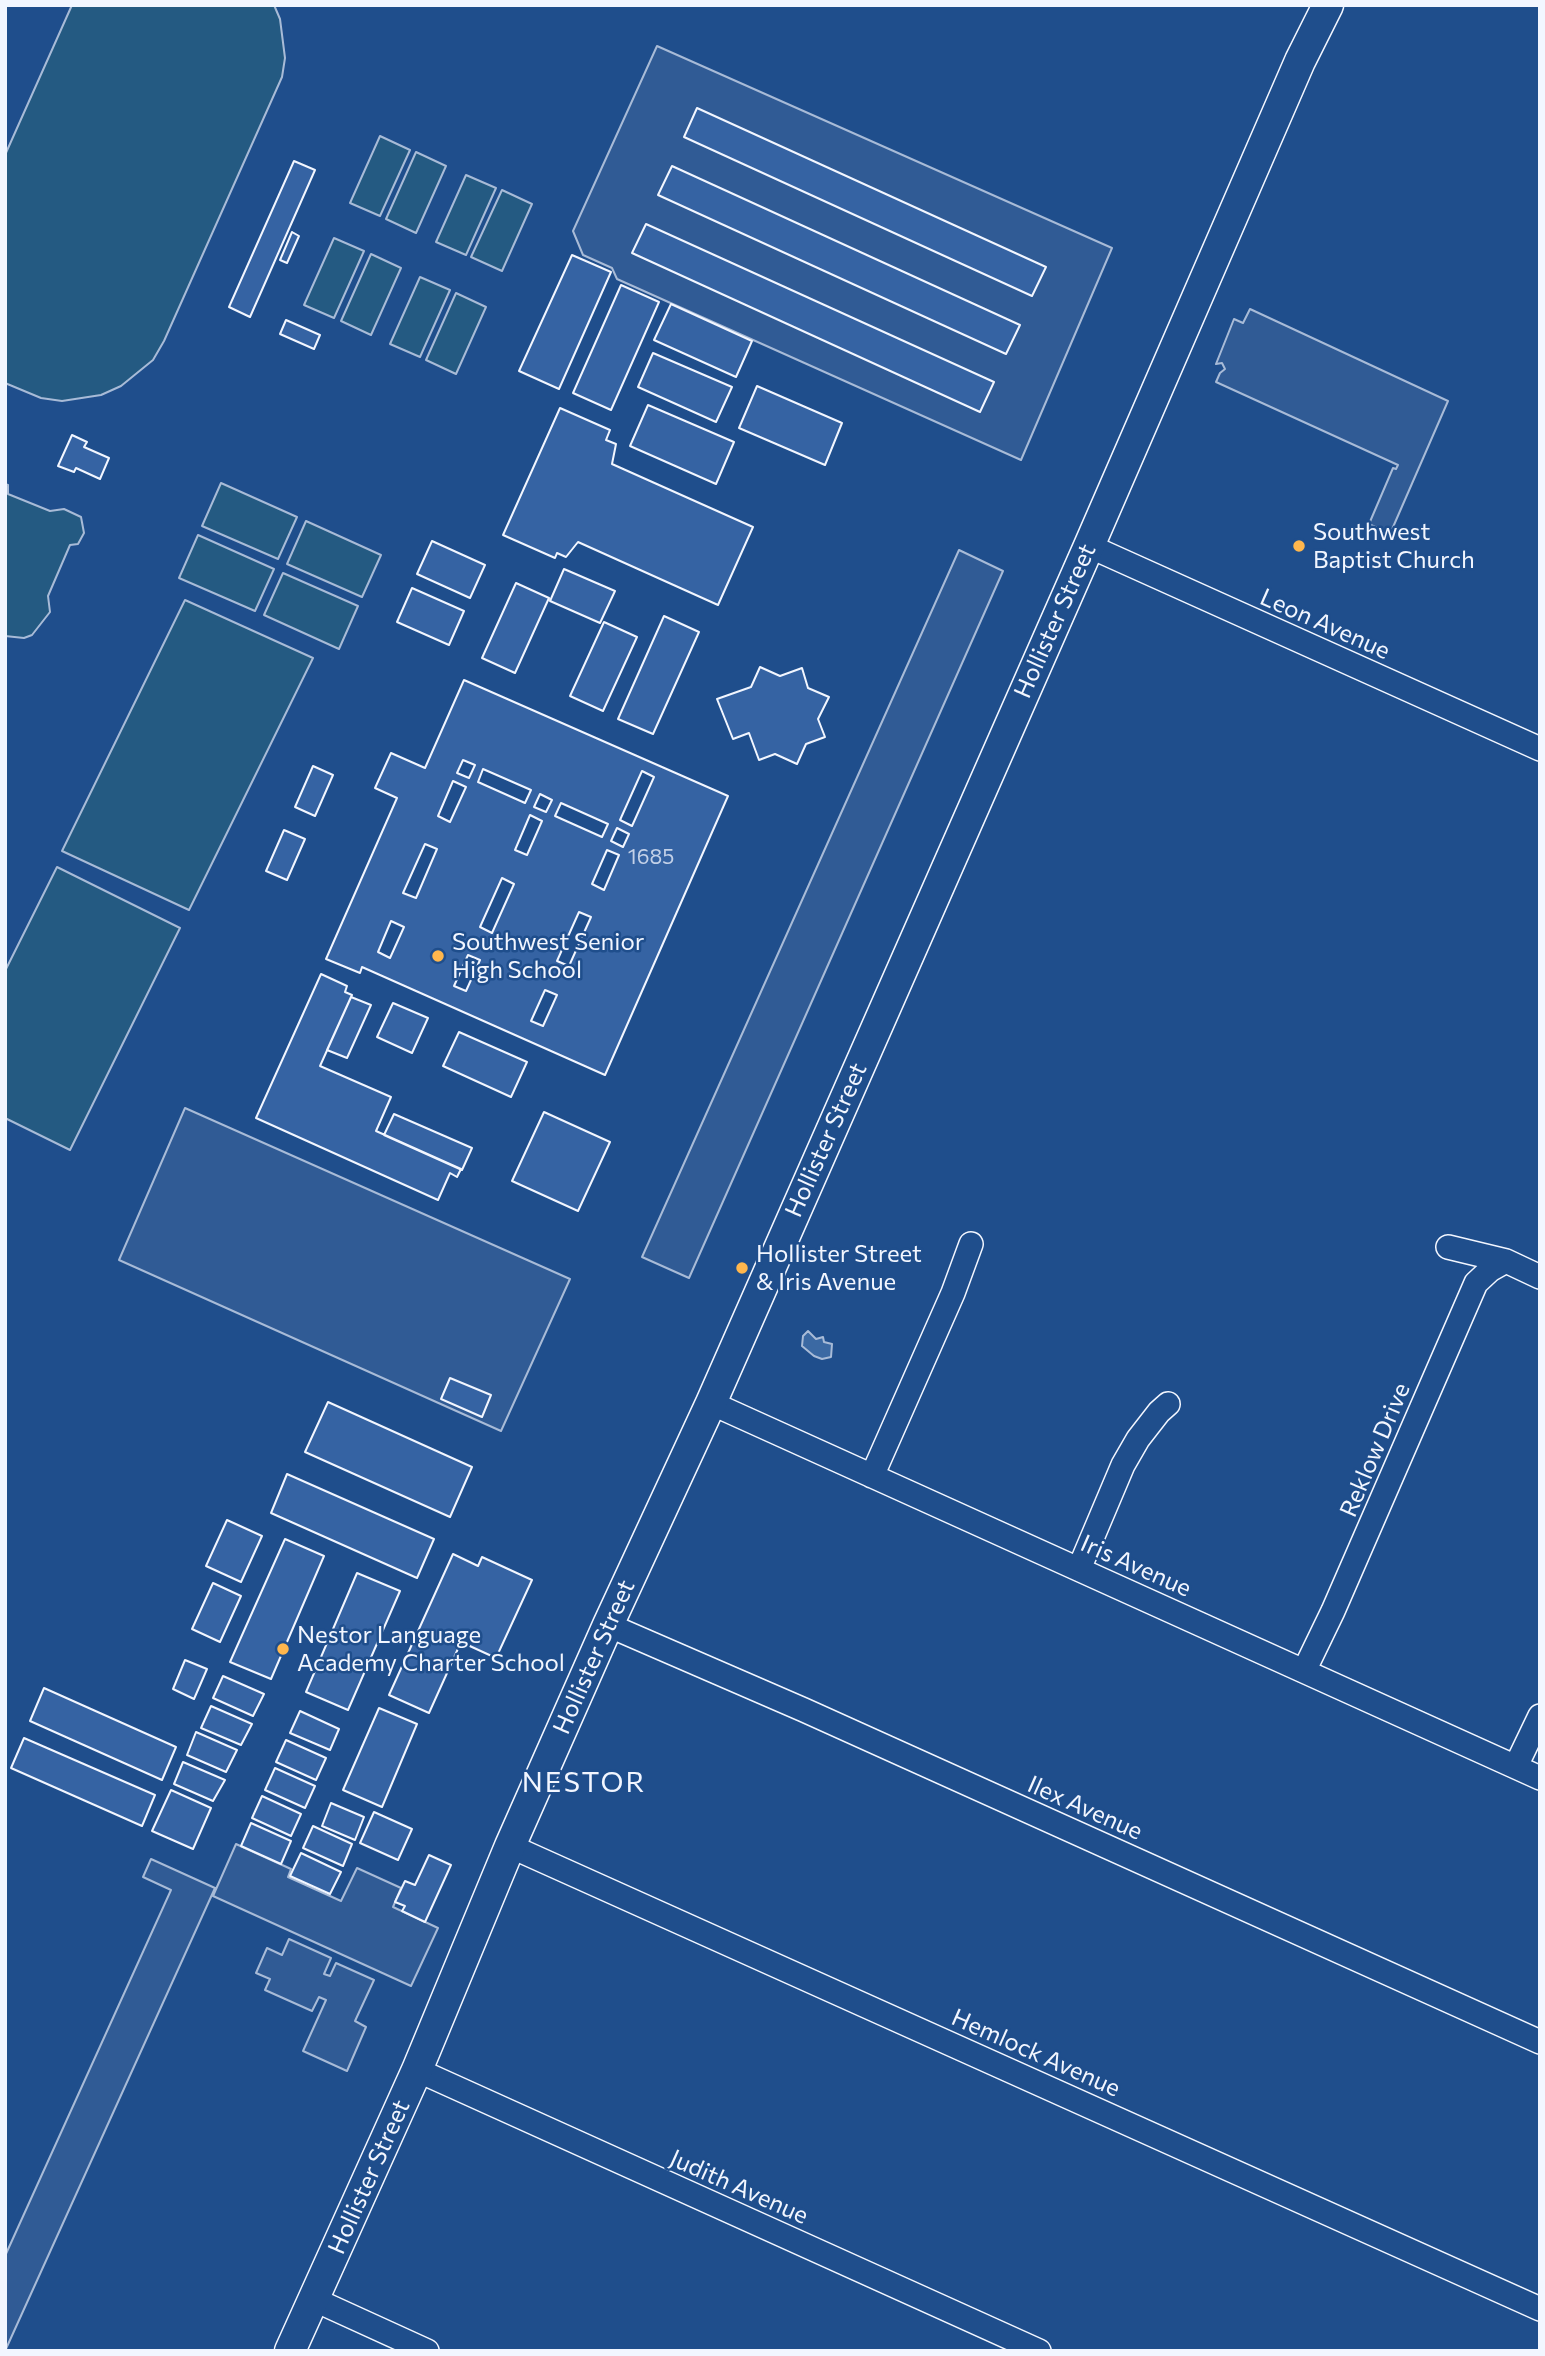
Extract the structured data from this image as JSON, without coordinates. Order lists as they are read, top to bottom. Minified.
{"streets":{"main road":["Hollister Street"],"street":["Leon Avenue","Reklow Drive","Iris Avenue","Ilex Avenue","Hemlock Avenue","Judith Avenue"]},"crossings":[["Hollister Street","Leon Avenue"],["Hollister Street","Iris Avenue"],["Hollister Street","Ilex Avenue"],["Hollister Street","Hemlock Avenue"],["Hollister Street","Judith Avenue"],["Reklow Drive","Iris Avenue"]],"districts":["NESTOR"],"places":["Southwest Baptist Church","Southwest Senior High School","Hollister Street & Iris Avenue","Nestor Language Academy Charter School"],"house_numbers":["1685"]}
